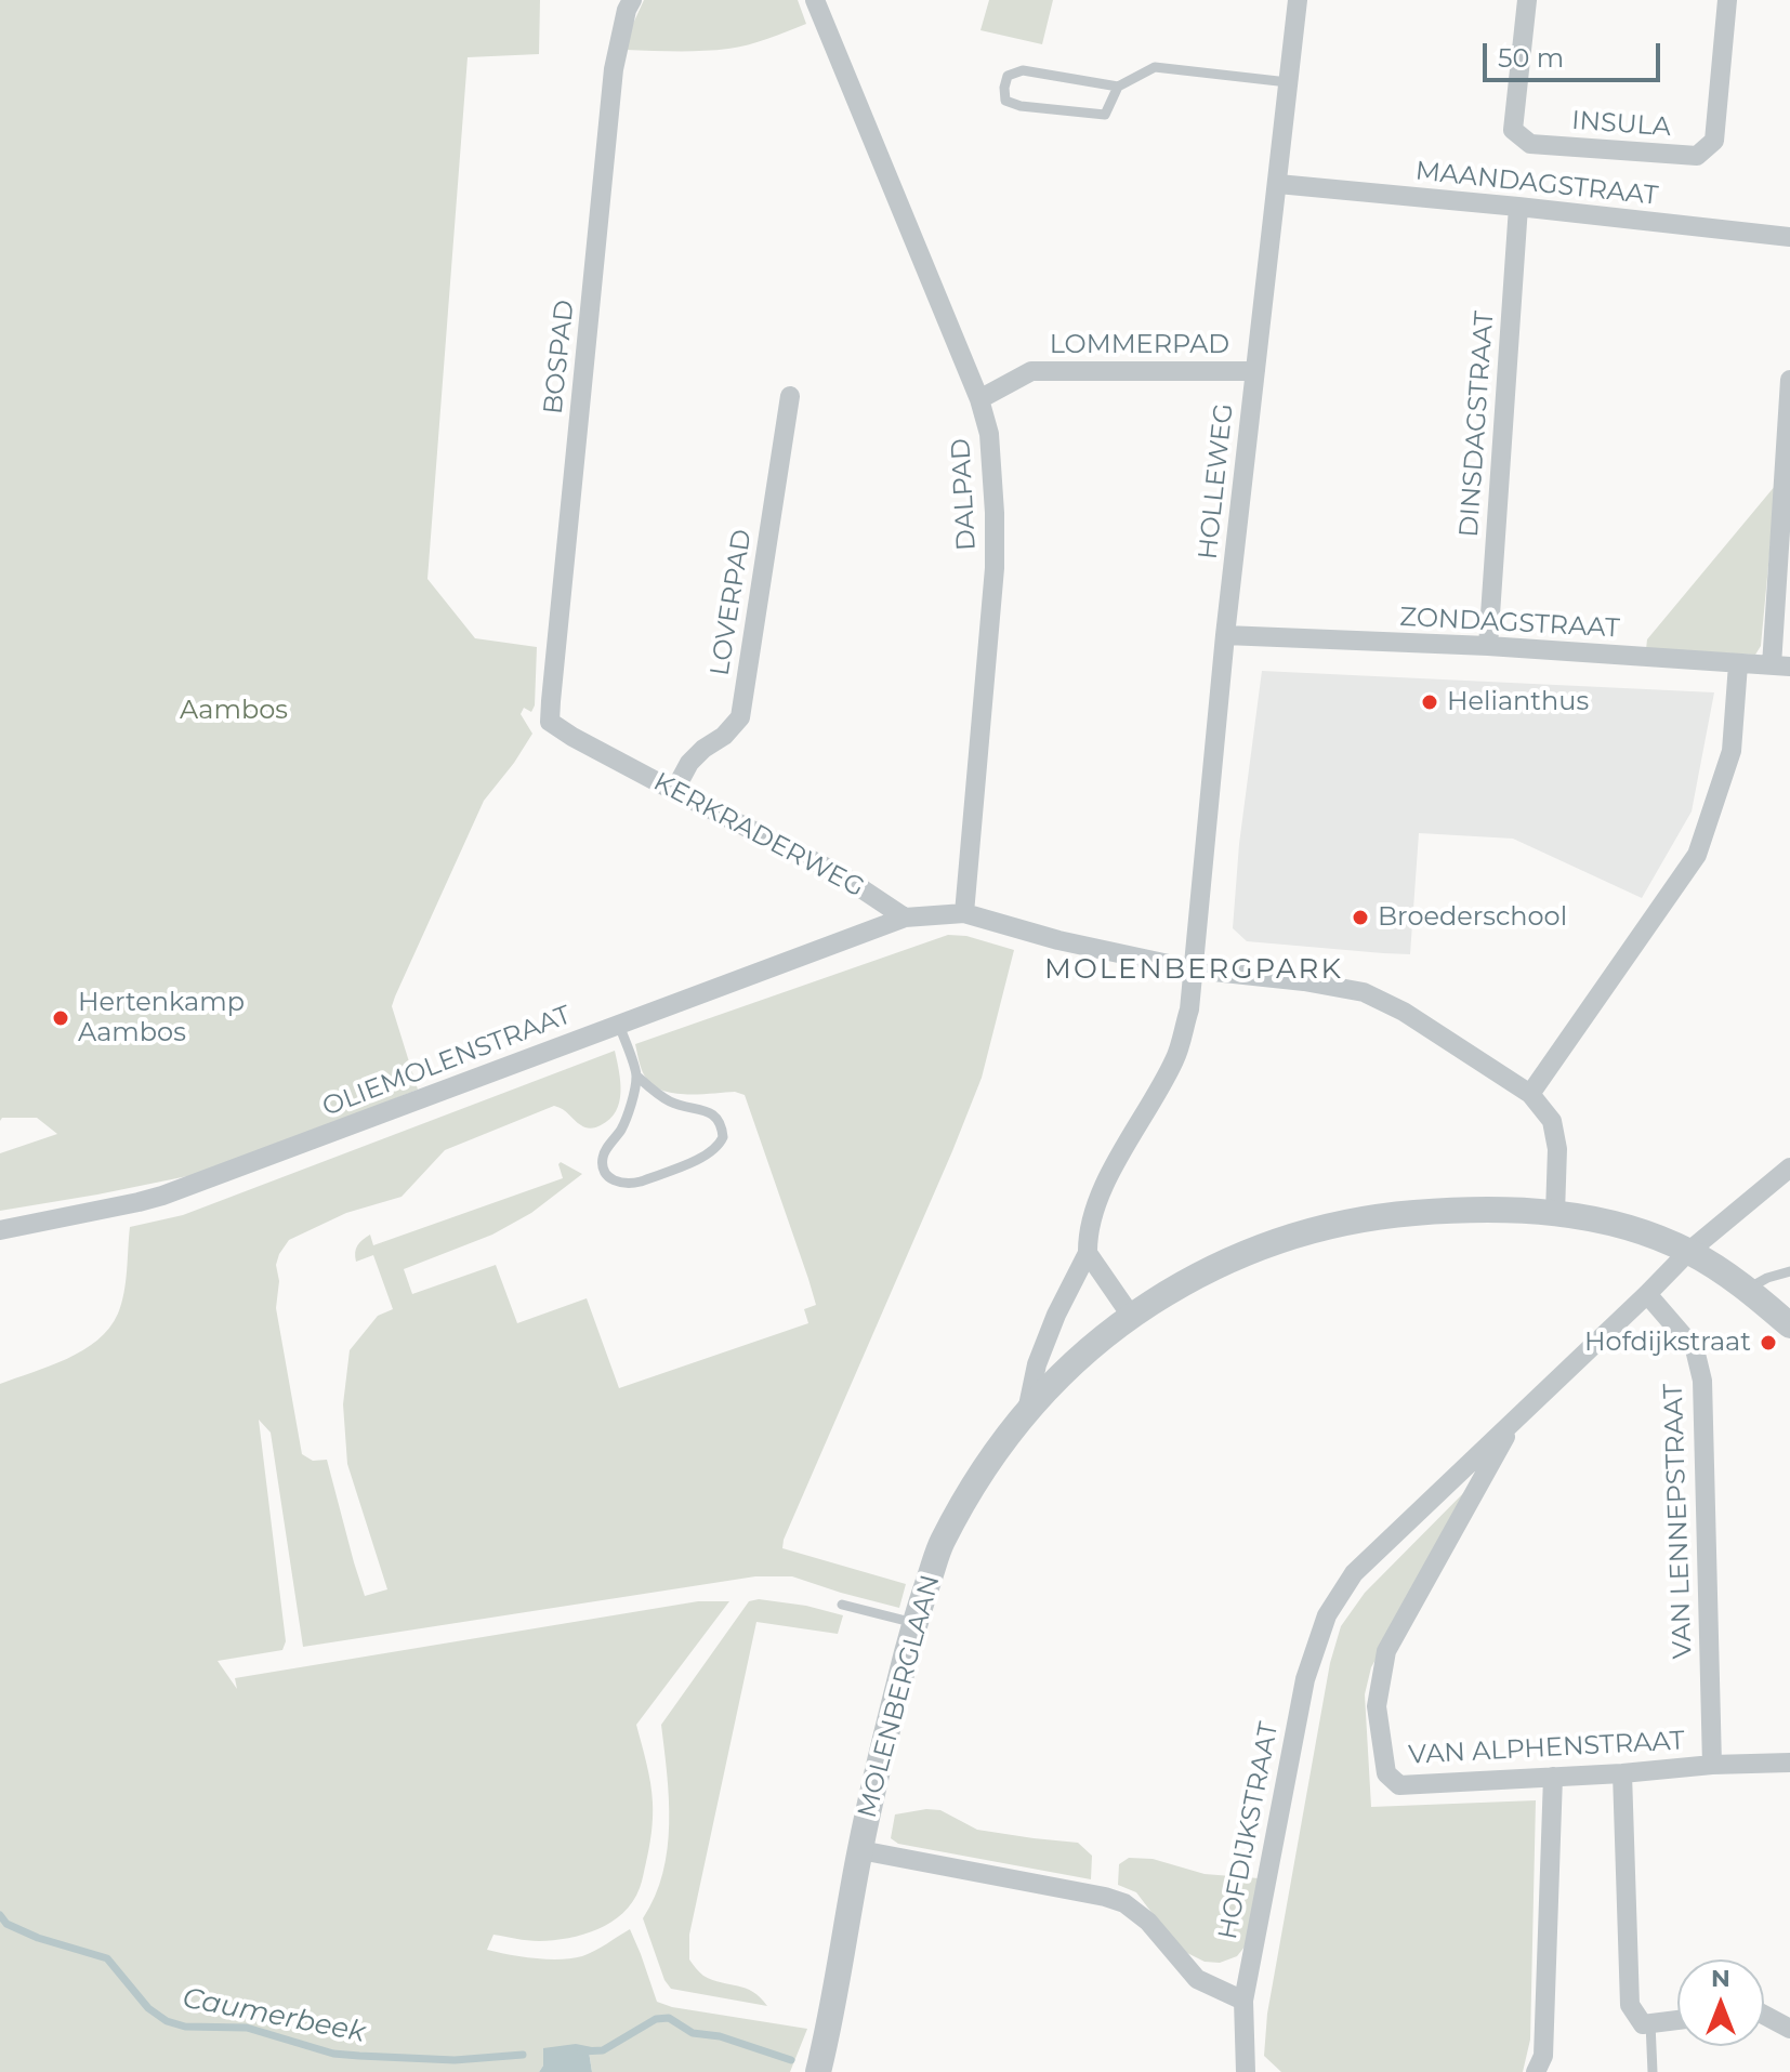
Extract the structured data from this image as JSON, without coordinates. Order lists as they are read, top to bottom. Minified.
{"streets":{"street":["INSULA","MAANDAGSTRAAT","LOMMERPAD","BOSPAD","DINSDAGSTRAAT","HOLLEWEG","DALPAD","LOVERPAD","ZONDAGSTRAAT","KERKRADERWEG","OLIEMOLENSTRAAT","VAN LENNEPSTRAAT","MOLENBERGLAAN","VAN ALPHENSTRAAT","HOFDIJKSTRAAT"]},"crossings":[["MAANDAGSTRAAT","DINSDAGSTRAAT"],["MAANDAGSTRAAT","HOLLEWEG"],["LOMMERPAD","HOLLEWEG"],["LOMMERPAD","DALPAD"],["BOSPAD","KERKRADERWEG"],["DINSDAGSTRAAT","ZONDAGSTRAAT"],["HOLLEWEG","ZONDAGSTRAAT"],["HOLLEWEG","MOLENBERGLAAN"],["LOVERPAD","KERKRADERWEG"],["KERKRADERWEG","OLIEMOLENSTRAAT"],["VAN LENNEPSTRAAT","VAN ALPHENSTRAAT"],["VAN LENNEPSTRAAT","HOFDIJKSTRAAT"],["VAN ALPHENSTRAAT","HOFDIJKSTRAAT"]],"districts":["MOLENBERGPARK"],"water":["Caumerbeek"],"parks":["Aambos"],"places":["Helianthus","Broederschool","Hertenkamp Aambos","Hofdijkstraat"],"scale_bar":"50 m","north":"top"}
